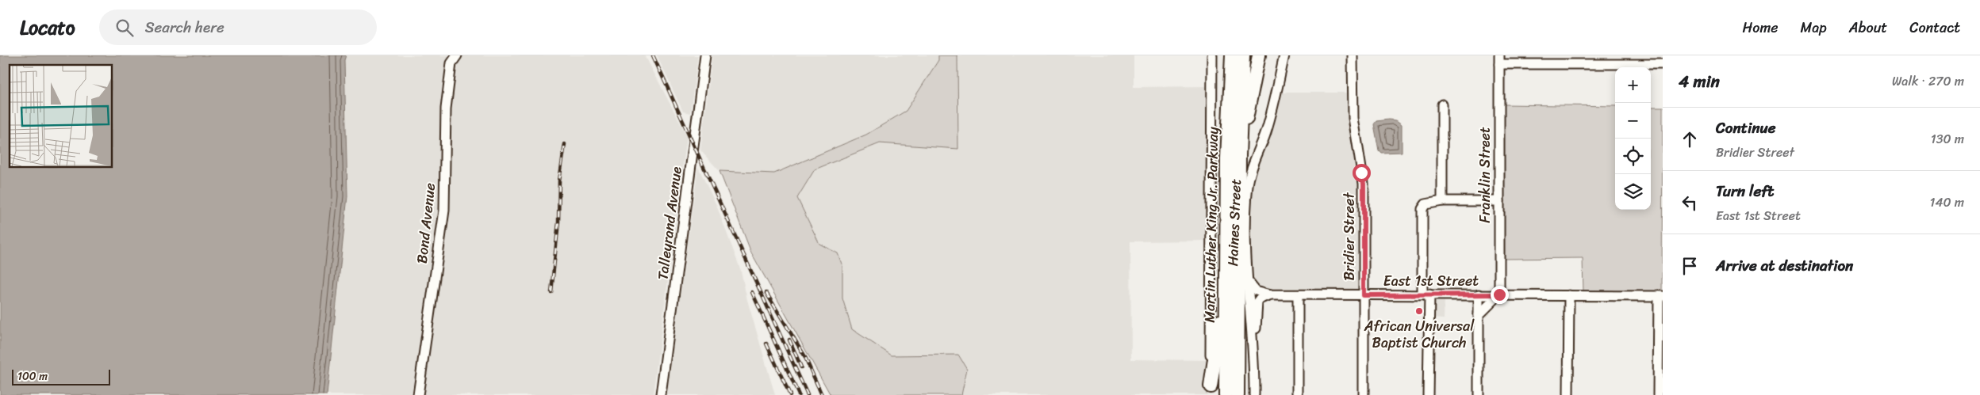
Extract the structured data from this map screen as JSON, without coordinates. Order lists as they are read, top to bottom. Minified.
{"streets":{"highway":["Martin Luther King Jr. Parkway"],"street":["Franklin Street","Haines Street","Bond Avenue","Talleyrand Avenue","Bridier Street","East 1st Street"]},"crossings":[["Franklin Street","East 1st Street"],["Haines Street","East 1st Street"],["Bridier Street","East 1st Street"]],"places":["African Universal Baptist Church"],"scale_bar":"100 m","page":{"header":"Locato","search":"Search here","nav":["Home","Map","About","Contact"],"heading":["4 min","Walk · 270 m"],"map_buttons":["+","−"],"list":[["Continue","Bridier Street","130 m"],["Turn left","East 1st Street","140 m"],"Arrive at destination"],"scale":"100 m"}}
